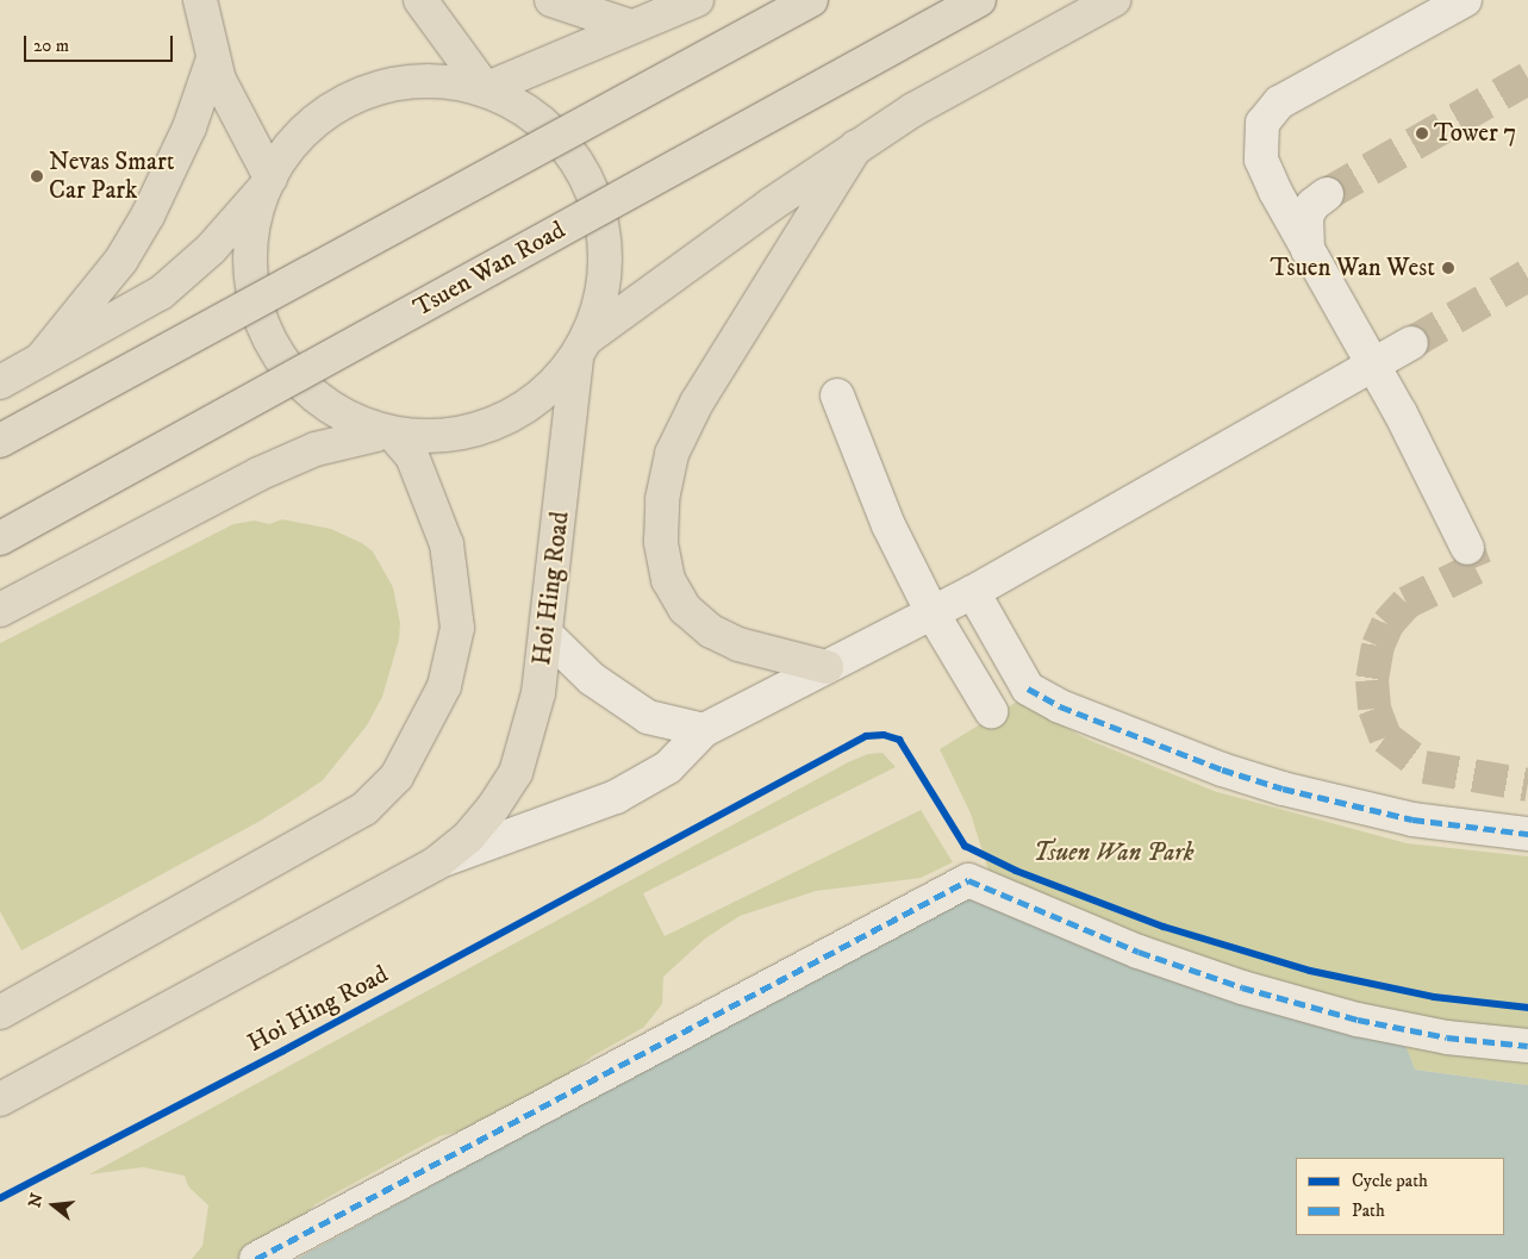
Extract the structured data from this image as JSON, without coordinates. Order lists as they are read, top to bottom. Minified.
{"streets":{"main road":["Tsuen Wan Road","Hoi Hing Road"]},"parks":["Tsuen Wan Park"],"places":["Tower 7","Nevas Smart Car Park","Tsuen Wan West"],"legend":["Cycle path","Path"],"scale_bar":"20 m","north":"left"}
